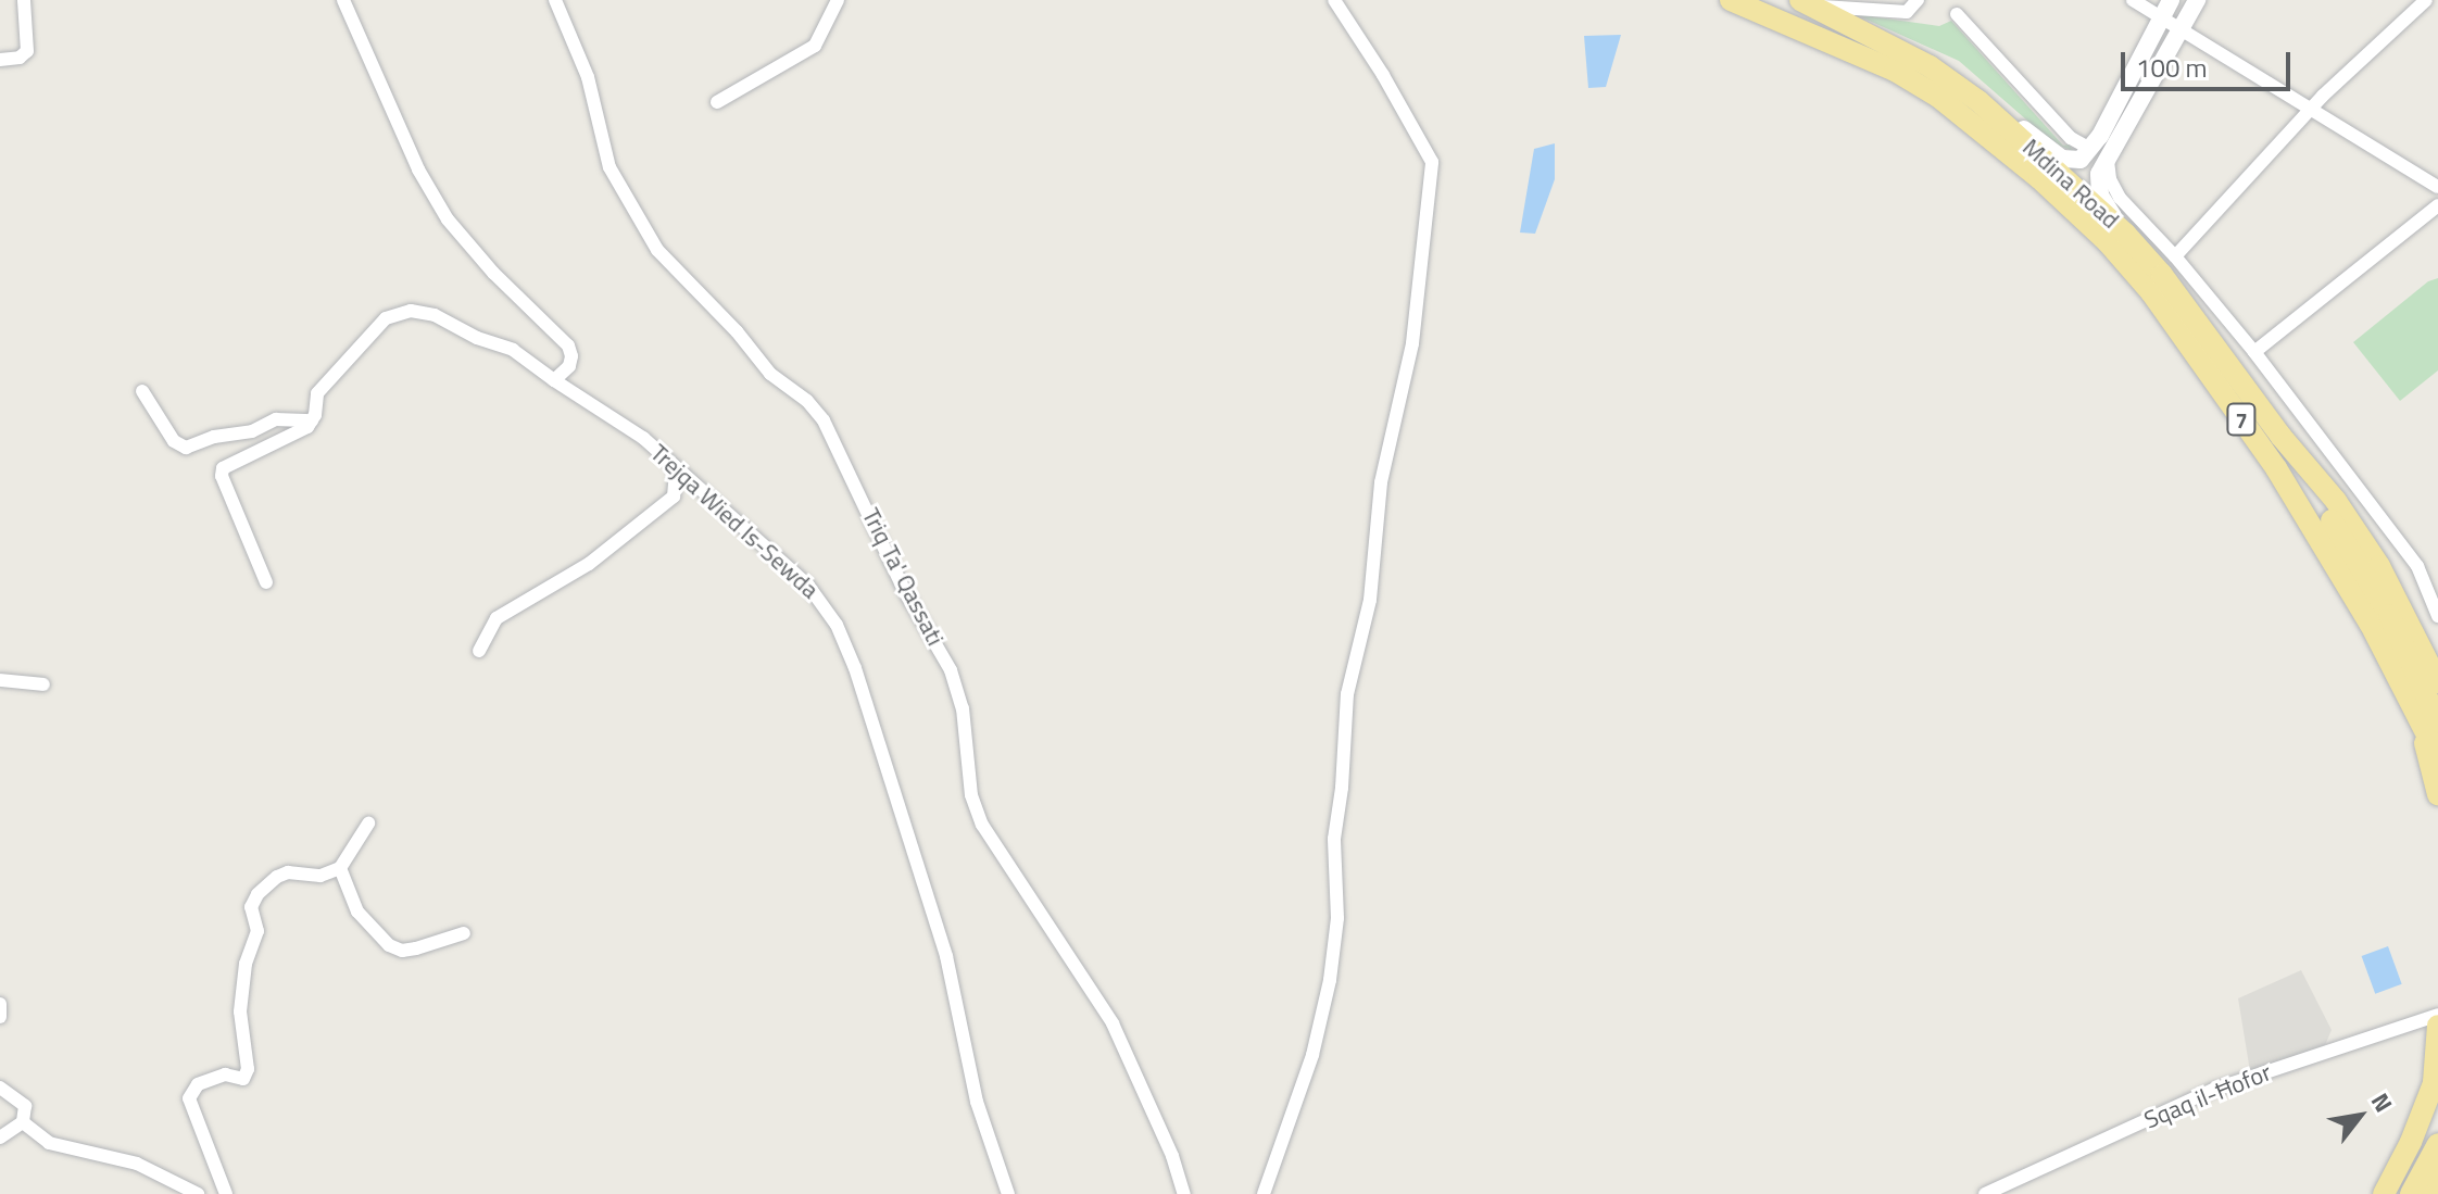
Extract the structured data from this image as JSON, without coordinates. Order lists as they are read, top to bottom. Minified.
{"streets":{"highway":["Mdina Road","7"],"street":["Trejqa Wied Is-Sewda","Triq Ta' Qassati","Sqaq il-Ħofor"]},"crossings":[["Mdina Road","7"]],"scale_bar":"100 m","north":"top right"}
